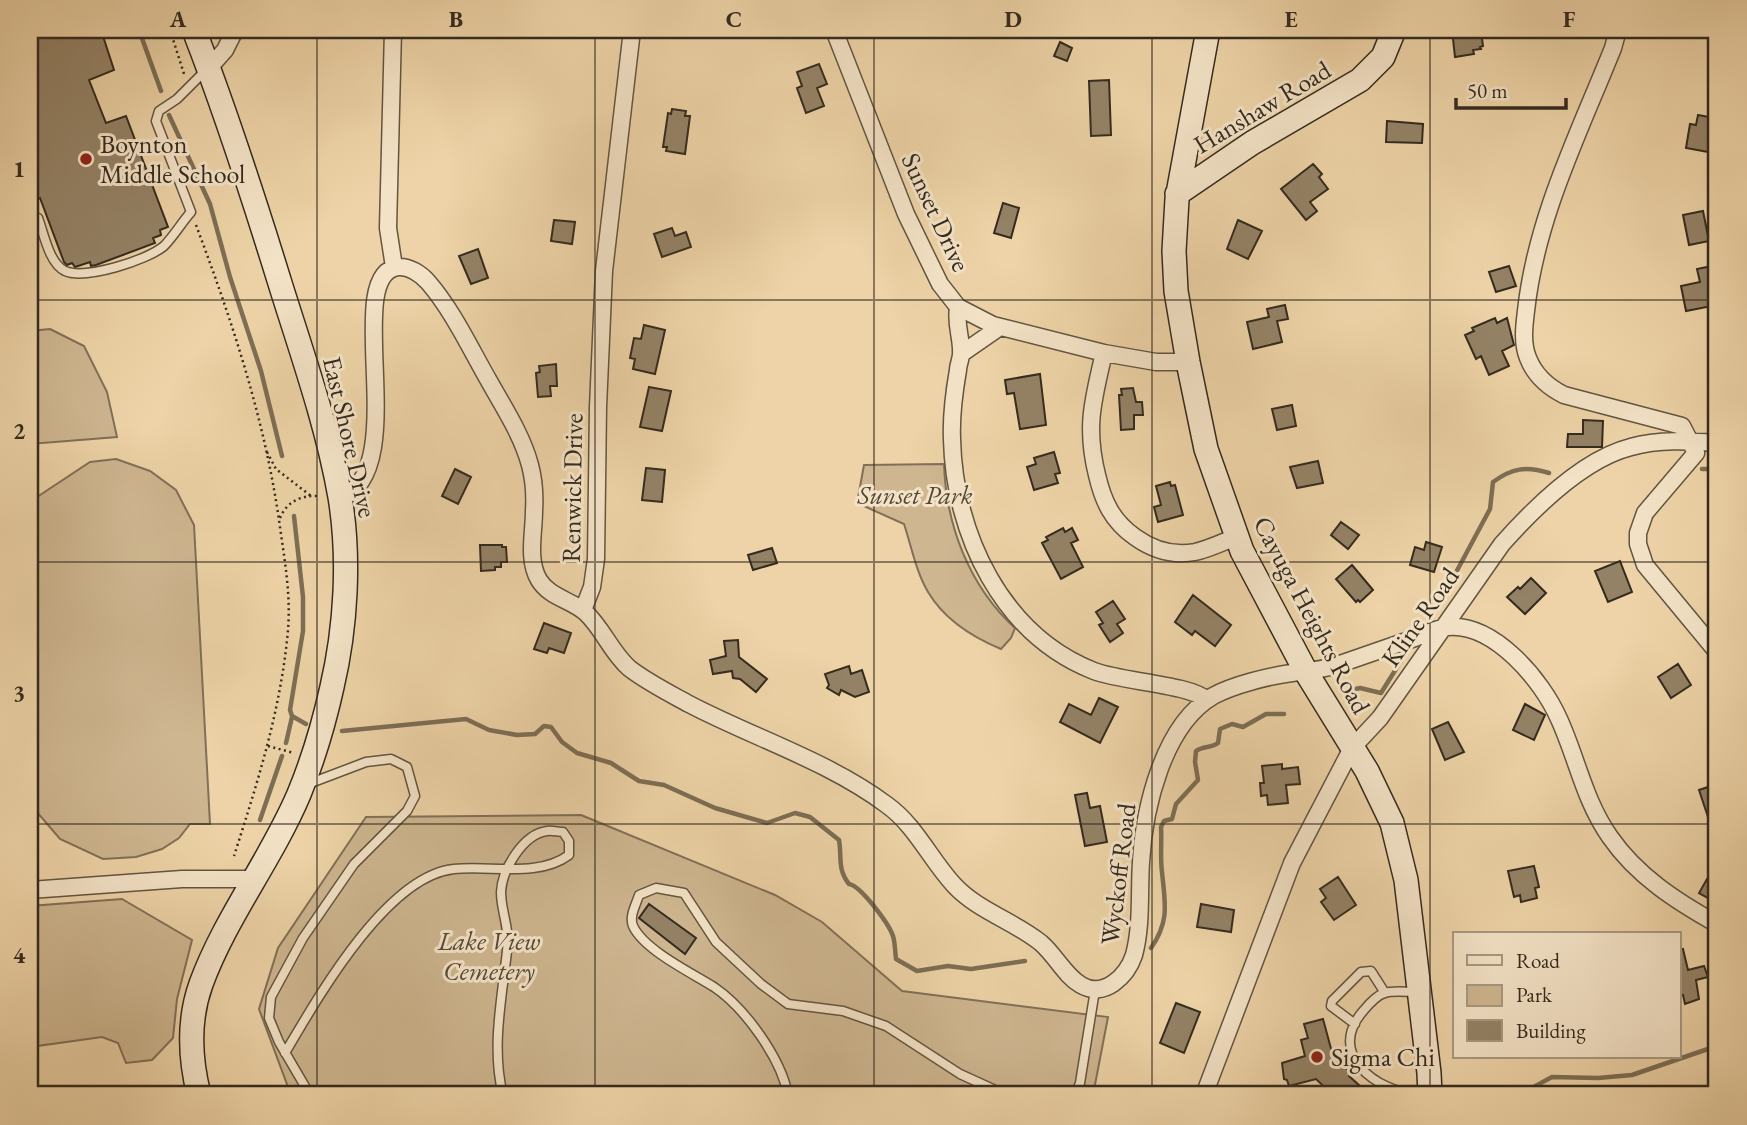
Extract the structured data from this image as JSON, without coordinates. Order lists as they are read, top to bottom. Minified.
{"streets":{"street":["Hanshaw Road","Sunset Drive","East Shore Drive","Renwick Drive","Cayuga Heights Road","Kline Road","Wyckoff Road"]},"crossings":[["Hanshaw Road","Cayuga Heights Road"],["Sunset Drive","Cayuga Heights Road"],["Cayuga Heights Road","Kline Road"],["Cayuga Heights Road","Wyckoff Road"],["Kline Road","Wyckoff Road"]],"parks":["Sunset Park","Lake View Cemetery"],"places":["Boynton Middle School","Sigma Chi"],"legend":["Road","Park","Building"],"scale_bar":"50 m","grid":{"columns":["A","B","C","D","E","F"],"rows":["1","2","3","4"]}}
